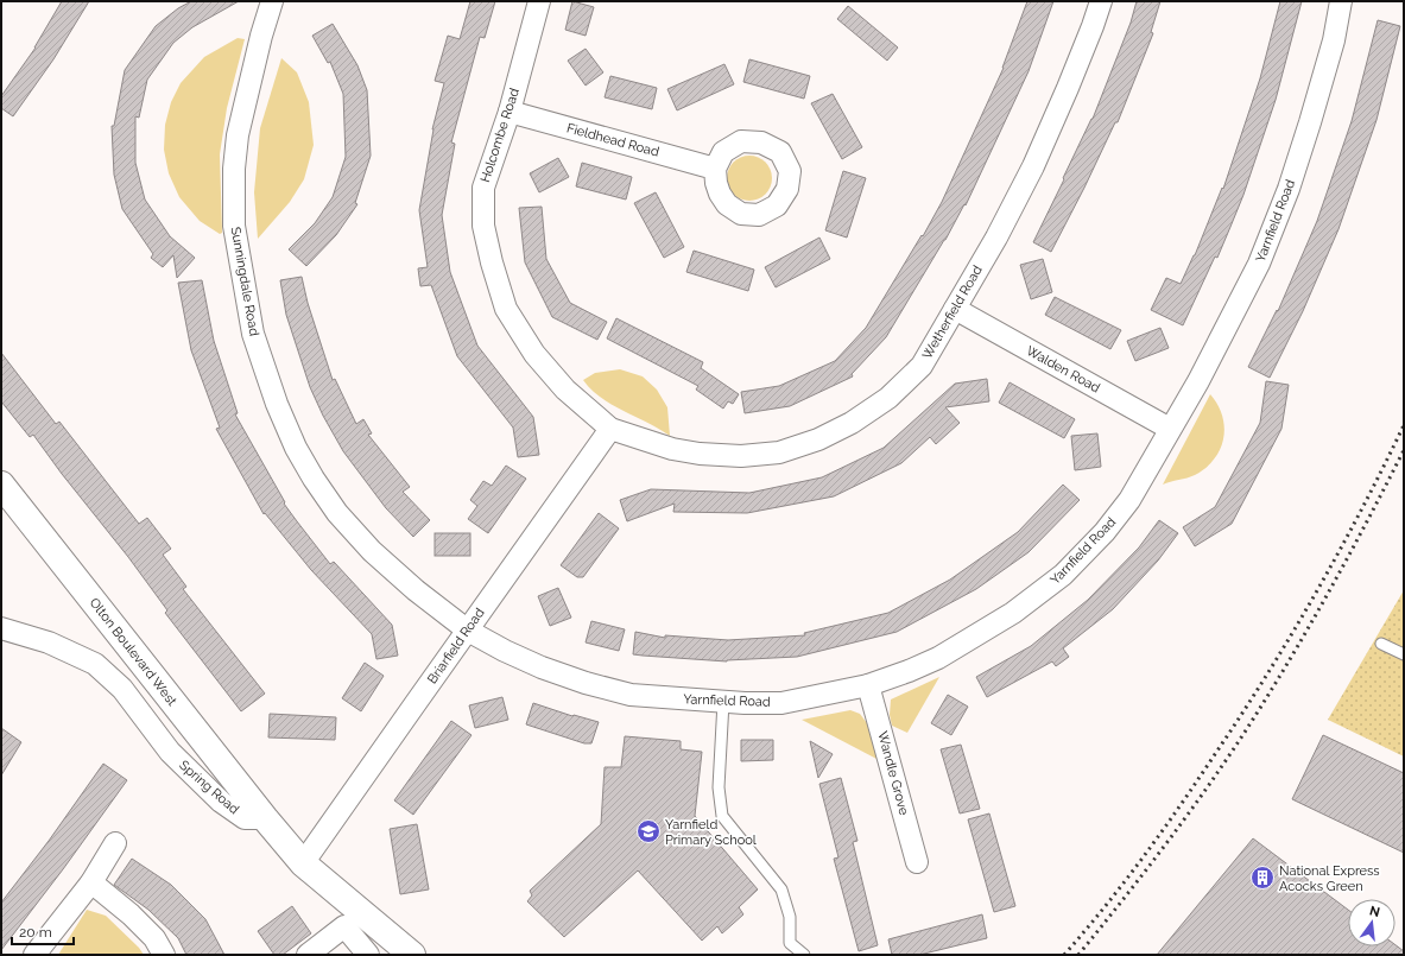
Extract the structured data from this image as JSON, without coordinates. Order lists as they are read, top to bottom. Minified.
{"streets":{"street":["Holcombe Road","Fieldhead Road","Yarnfield Road","Sunningdale Road","Wetherfield Road","Walden Road","Briarfield Road","Olton Boulevard West","Wandle Grove","Spring Road"]},"crossings":[["Holcombe Road","Fieldhead Road"],["Holcombe Road","Wetherfield Road"],["Holcombe Road","Briarfield Road"],["Yarnfield Road","Sunningdale Road"],["Yarnfield Road","Walden Road"],["Yarnfield Road","Briarfield Road"],["Yarnfield Road","Wandle Grove"],["Sunningdale Road","Briarfield Road"],["Wetherfield Road","Walden Road"],["Wetherfield Road","Briarfield Road"],["Olton Boulevard West","Spring Road"]],"places":{"school or university":["Yarnfield Primary School"],"building":["National Express Acocks Green"]},"scale_bar":"20 m","north":"top"}
